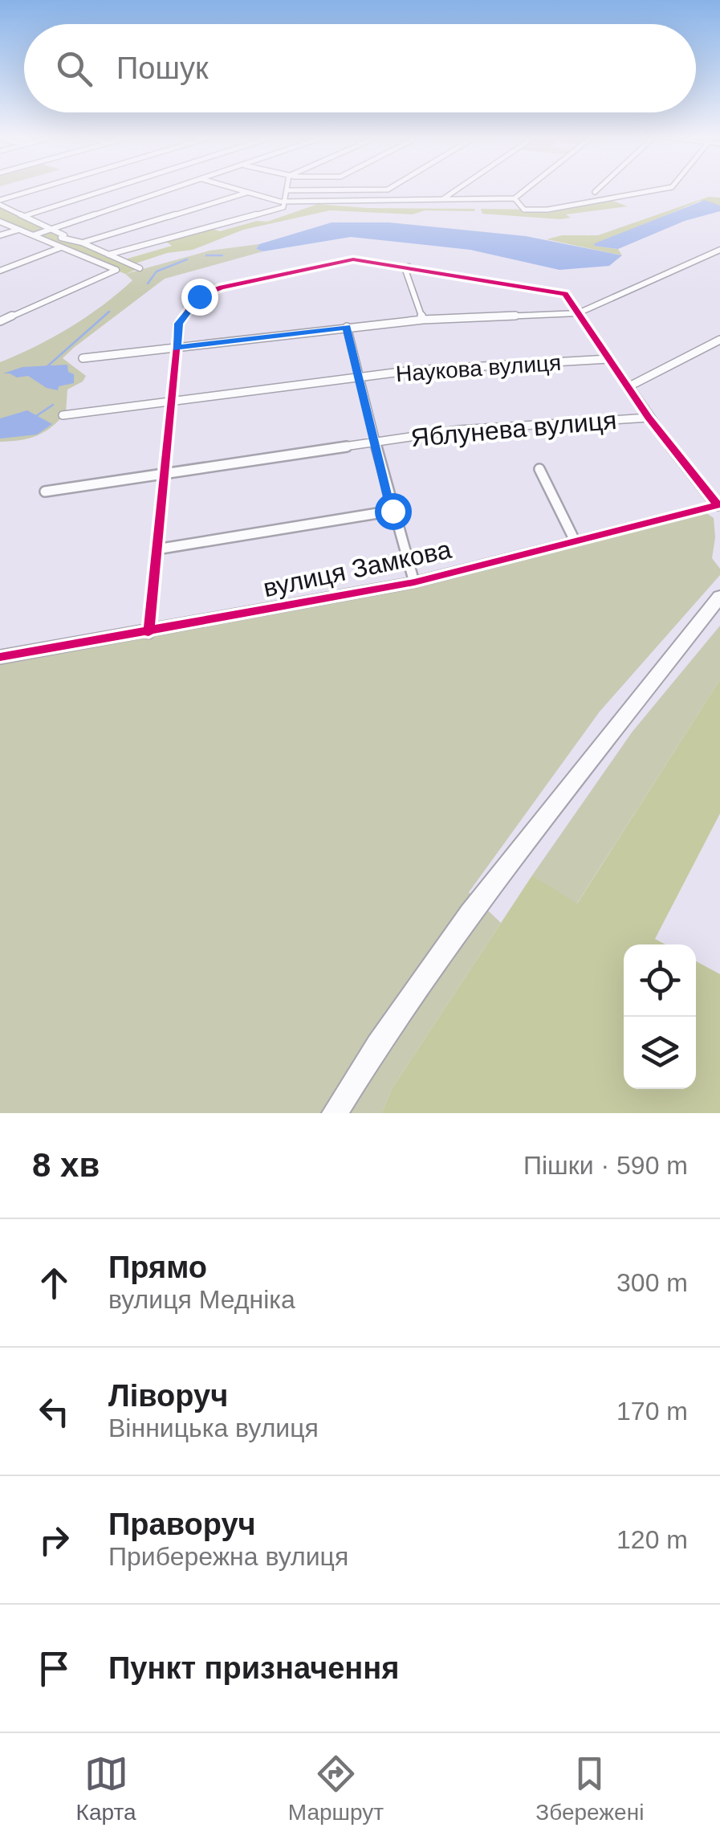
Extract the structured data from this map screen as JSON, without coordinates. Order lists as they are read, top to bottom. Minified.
{"streets":{"street":["Наукова вулиця","Яблунева вулиця","вулиця Замкова"]},"page":{"search":"Пошук","heading":["8 хв","Пішки · 590 m"],"list":[["Прямо","вулиця Медніка","300 m"],["Ліворуч","Вінницька вулиця","170 m"],["Праворуч","Прибережна вулиця","120 m"],"Пункт призначення"],"nav":["Карта","Маршрут","Збережені"]}}
